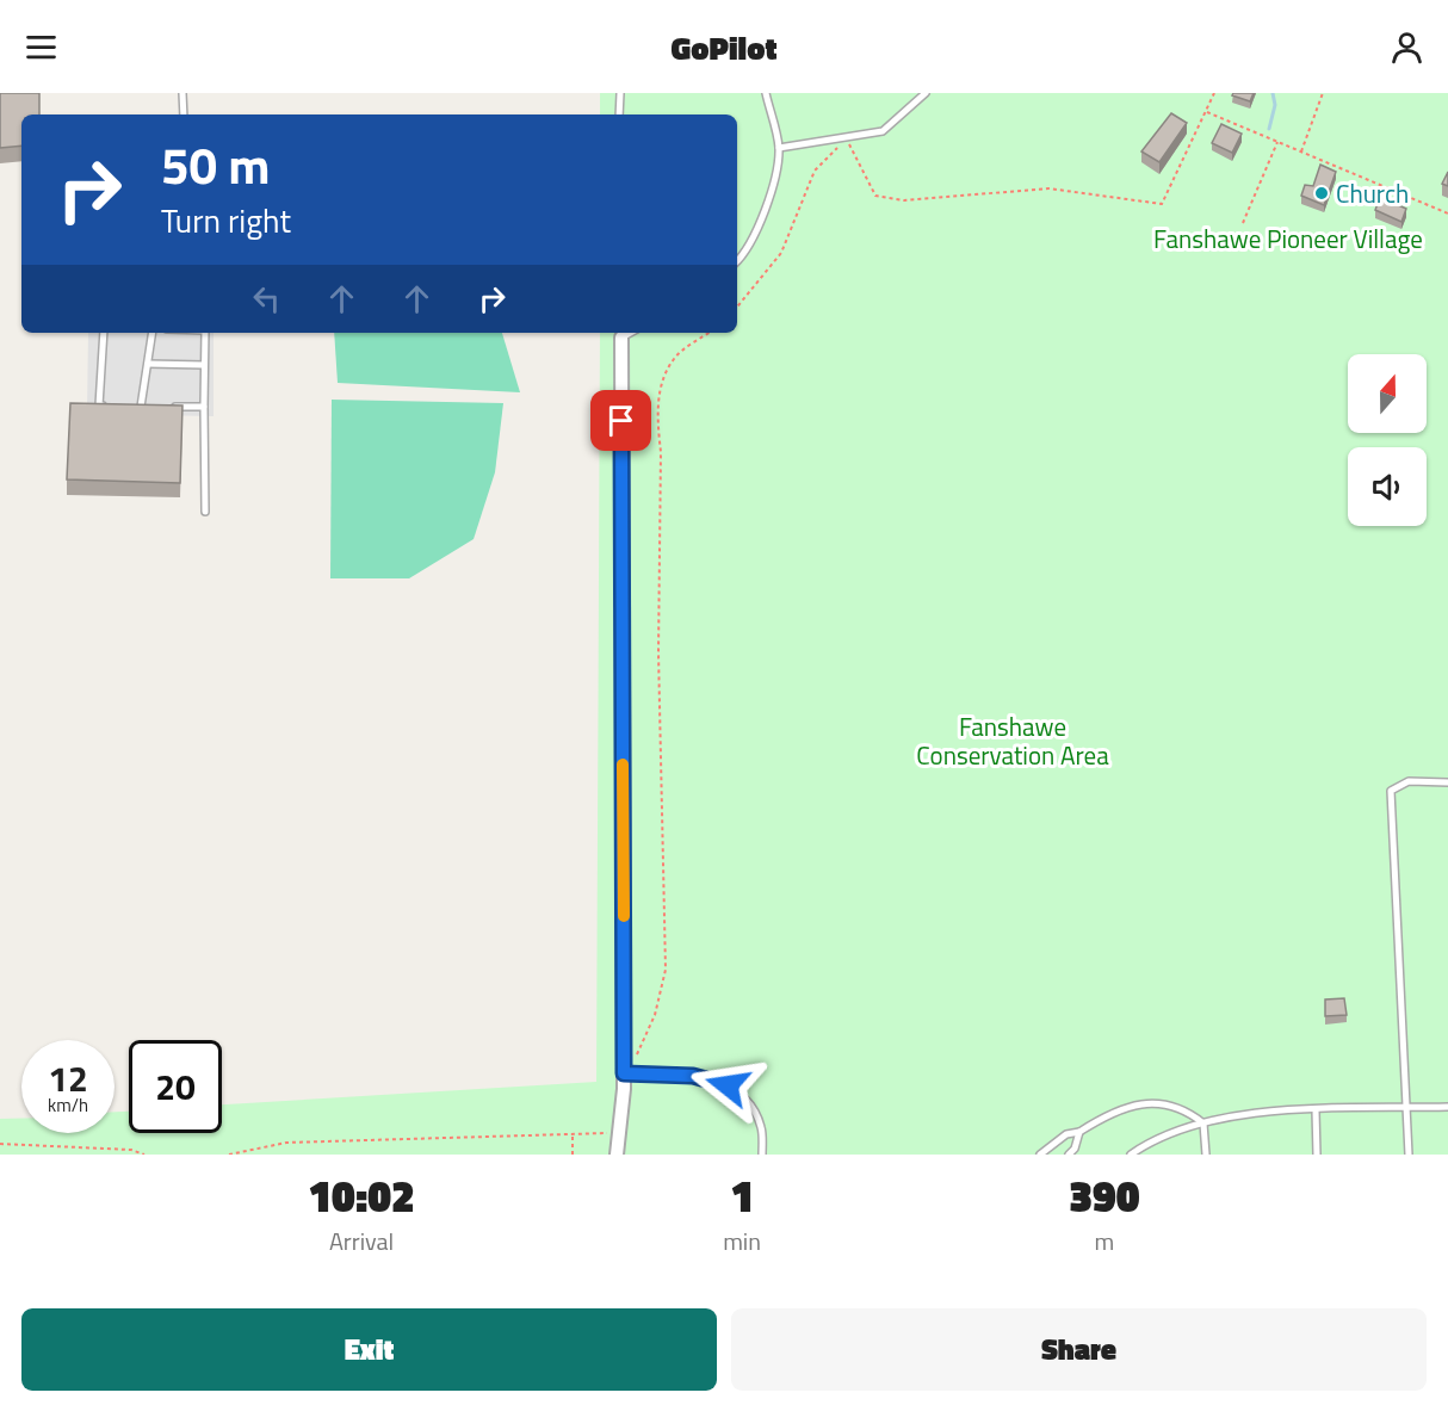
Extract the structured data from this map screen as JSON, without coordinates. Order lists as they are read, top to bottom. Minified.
{"parks":["Fanshawe Pioneer Village","Fanshawe Conservation Area"],"places":["Church"],"north":"top","page":{"header":"GoPilot","turn":["50 m","Turn right"],"speed":"12 km/h","limit":"20","eta":["10:02","Arrival","1","min","390","m"],"buttons":["Exit","Share"]}}
